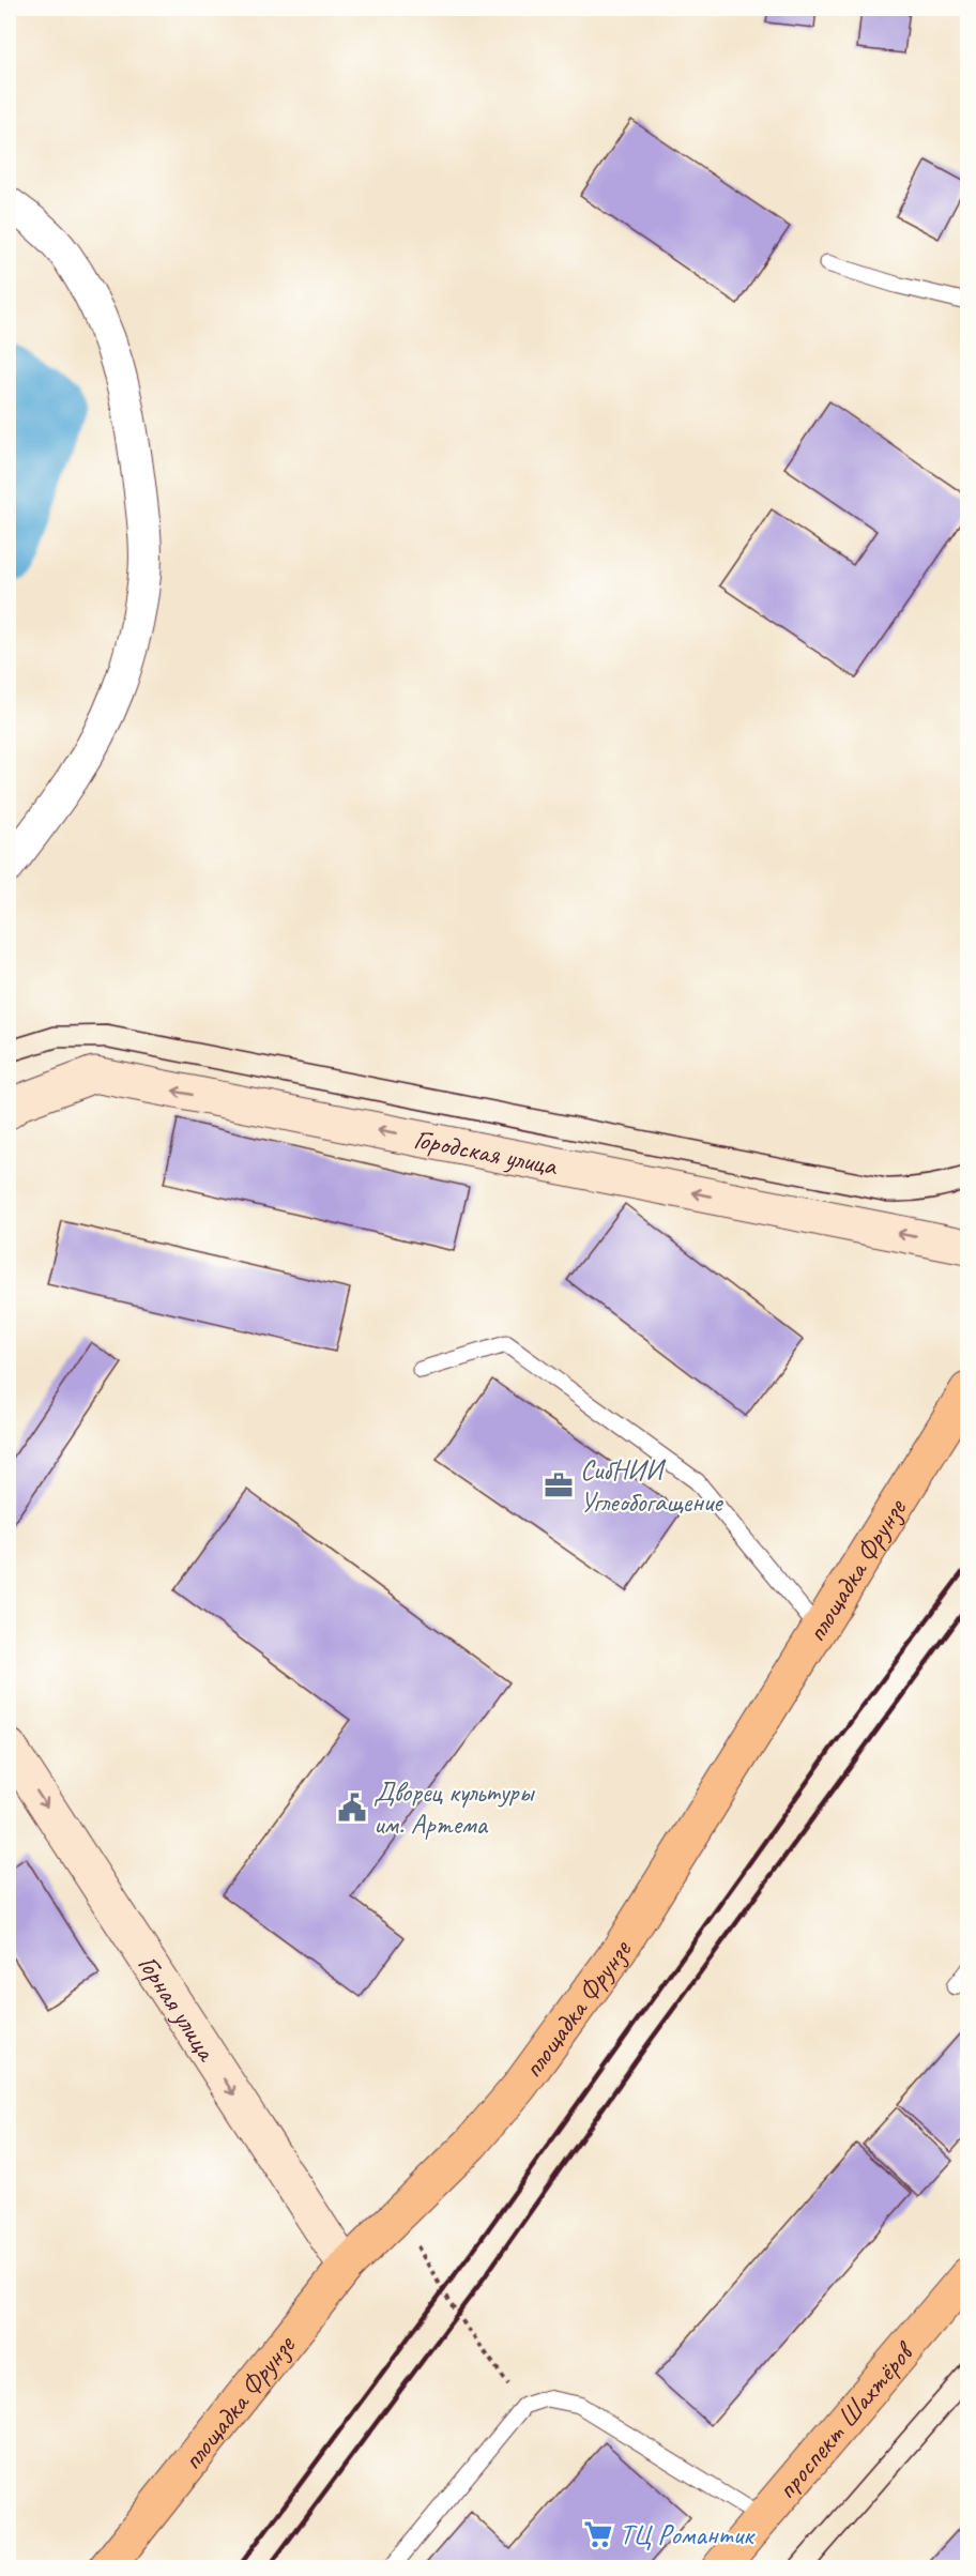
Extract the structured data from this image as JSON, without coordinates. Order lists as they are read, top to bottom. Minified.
{"streets":{"main road":["Городская улица","площадка Фрунзе","Горная улица","проспект Шахтёров"]},"crossings":[["площадка Фрунзе","Горная улица"]],"one_way":["Городская улица","Горная улица"],"places":{"office":["СибНИИ Углеобогащение"],"public building":["Дворец культуры им. Артема"],"supermarket":["ТЦ Романтик"]}}
